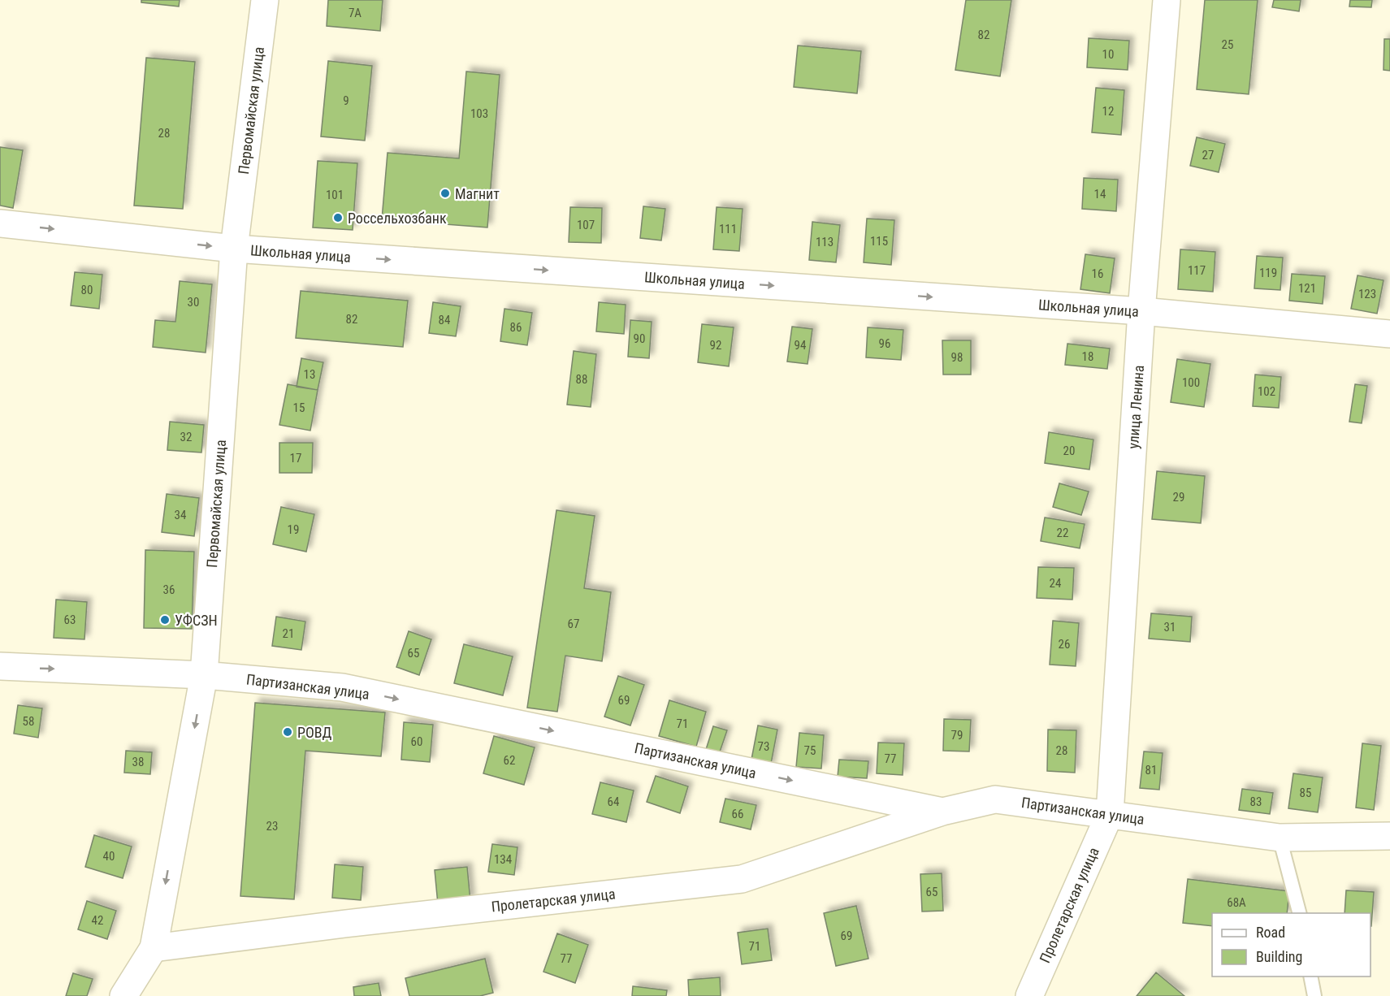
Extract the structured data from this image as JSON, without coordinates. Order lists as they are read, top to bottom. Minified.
{"streets":{"street":["Первомайская улица","Школьная улица","улица Ленина","Партизанская улица","Пролетарская улица"]},"crossings":[["Первомайская улица","Школьная улица"],["Первомайская улица","Партизанская улица"],["Первомайская улица","Пролетарская улица"],["Школьная улица","улица Ленина"],["улица Ленина","Партизанская улица"],["улица Ленина","Пролетарская улица"],["Партизанская улица","Пролетарская улица"]],"one_way":["Школьная улица","Партизанская улица"],"places":["Магнит","Россельхозбанк","УФСЗН","РОВД"],"house_numbers":["7А","82","25","10","9","12","103","28","27","14","101","107","111","115","113","117","119","16","121","80","123","30","82","84","86","90","96","92","94","18","98","13","88","100","102","15","32","20","17","29","34","19","22","24","36","63","67","31","21","26","65","69","58","71","79","60","73","75","28","77","62","38","81","85","64","83","66","23","40","134","65","68А","42","69","71","77"],"legend":["Road","Building"]}
